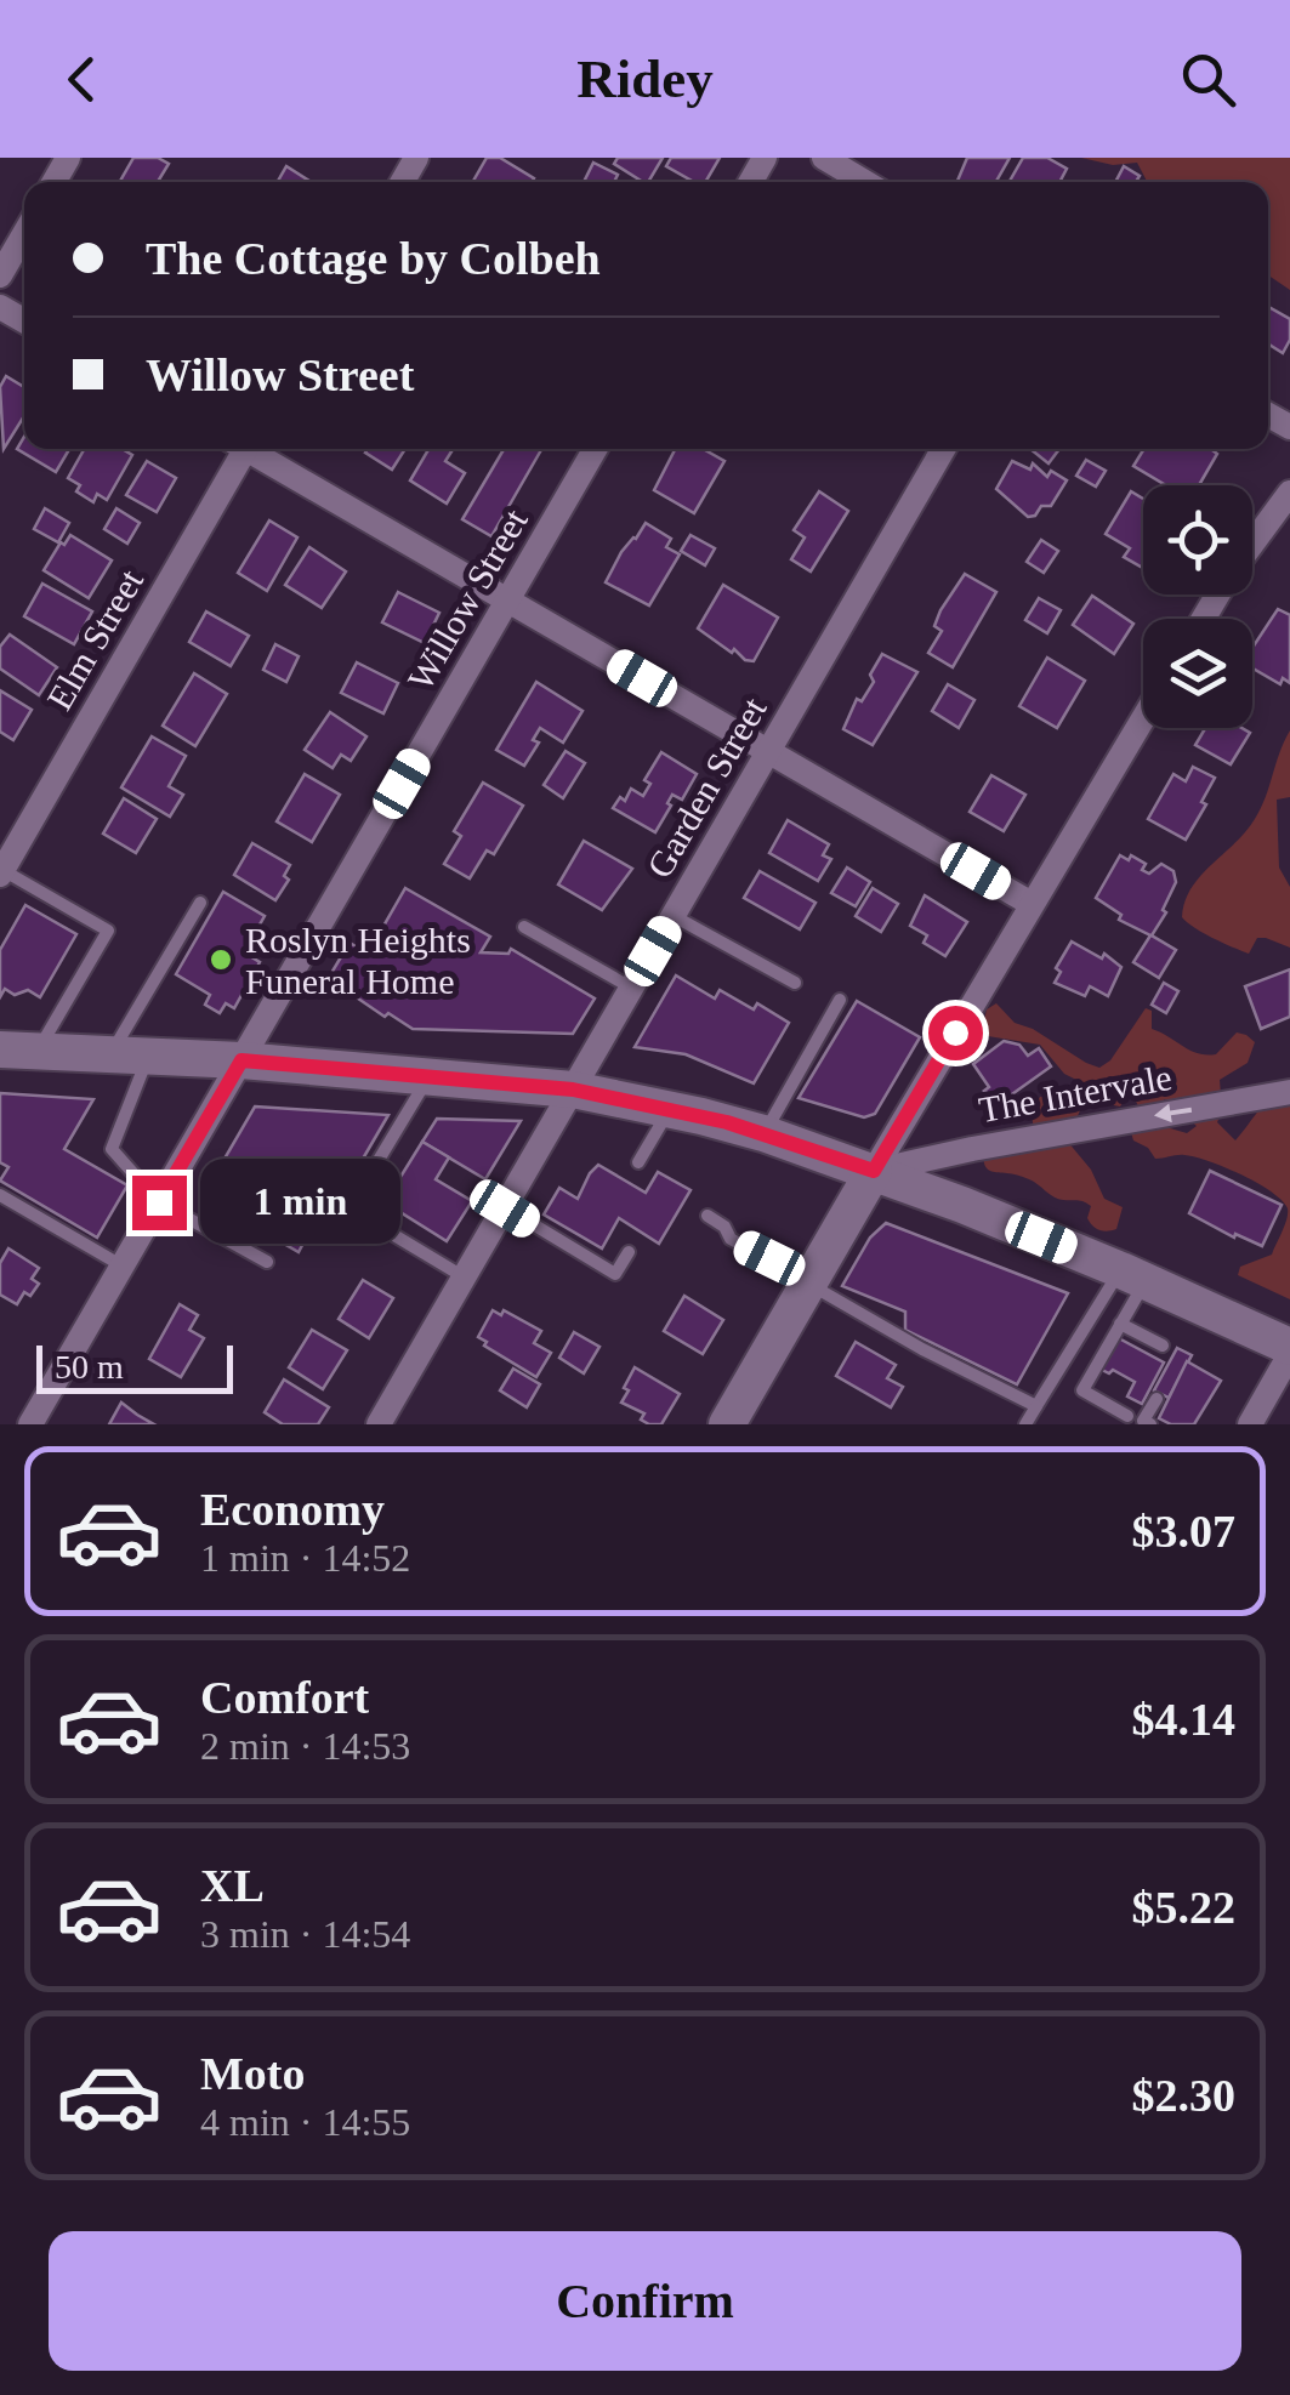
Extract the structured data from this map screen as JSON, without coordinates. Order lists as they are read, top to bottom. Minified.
{"streets":{"street":["Willow Street","Elm Street","Garden Street","The Intervale"]},"one_way":["The Intervale"],"places":["Roslyn Heights Funeral Home"],"scale_bar":"50 m","page":{"header":"Ridey","banner":["The Cottage by Colbeh","Willow Street"],"bubble":"1 min","scale":"50 m","list":[{"name":"Economy","note":"1 min · 14:52","value":"$3.07"},{"name":"Comfort","note":"2 min · 14:53","value":"$4.14"},{"name":"XL","note":"3 min · 14:54","value":"$5.22"},{"name":"Moto","note":"4 min · 14:55","value":"$2.30"}],"buttons":"Confirm"}}
